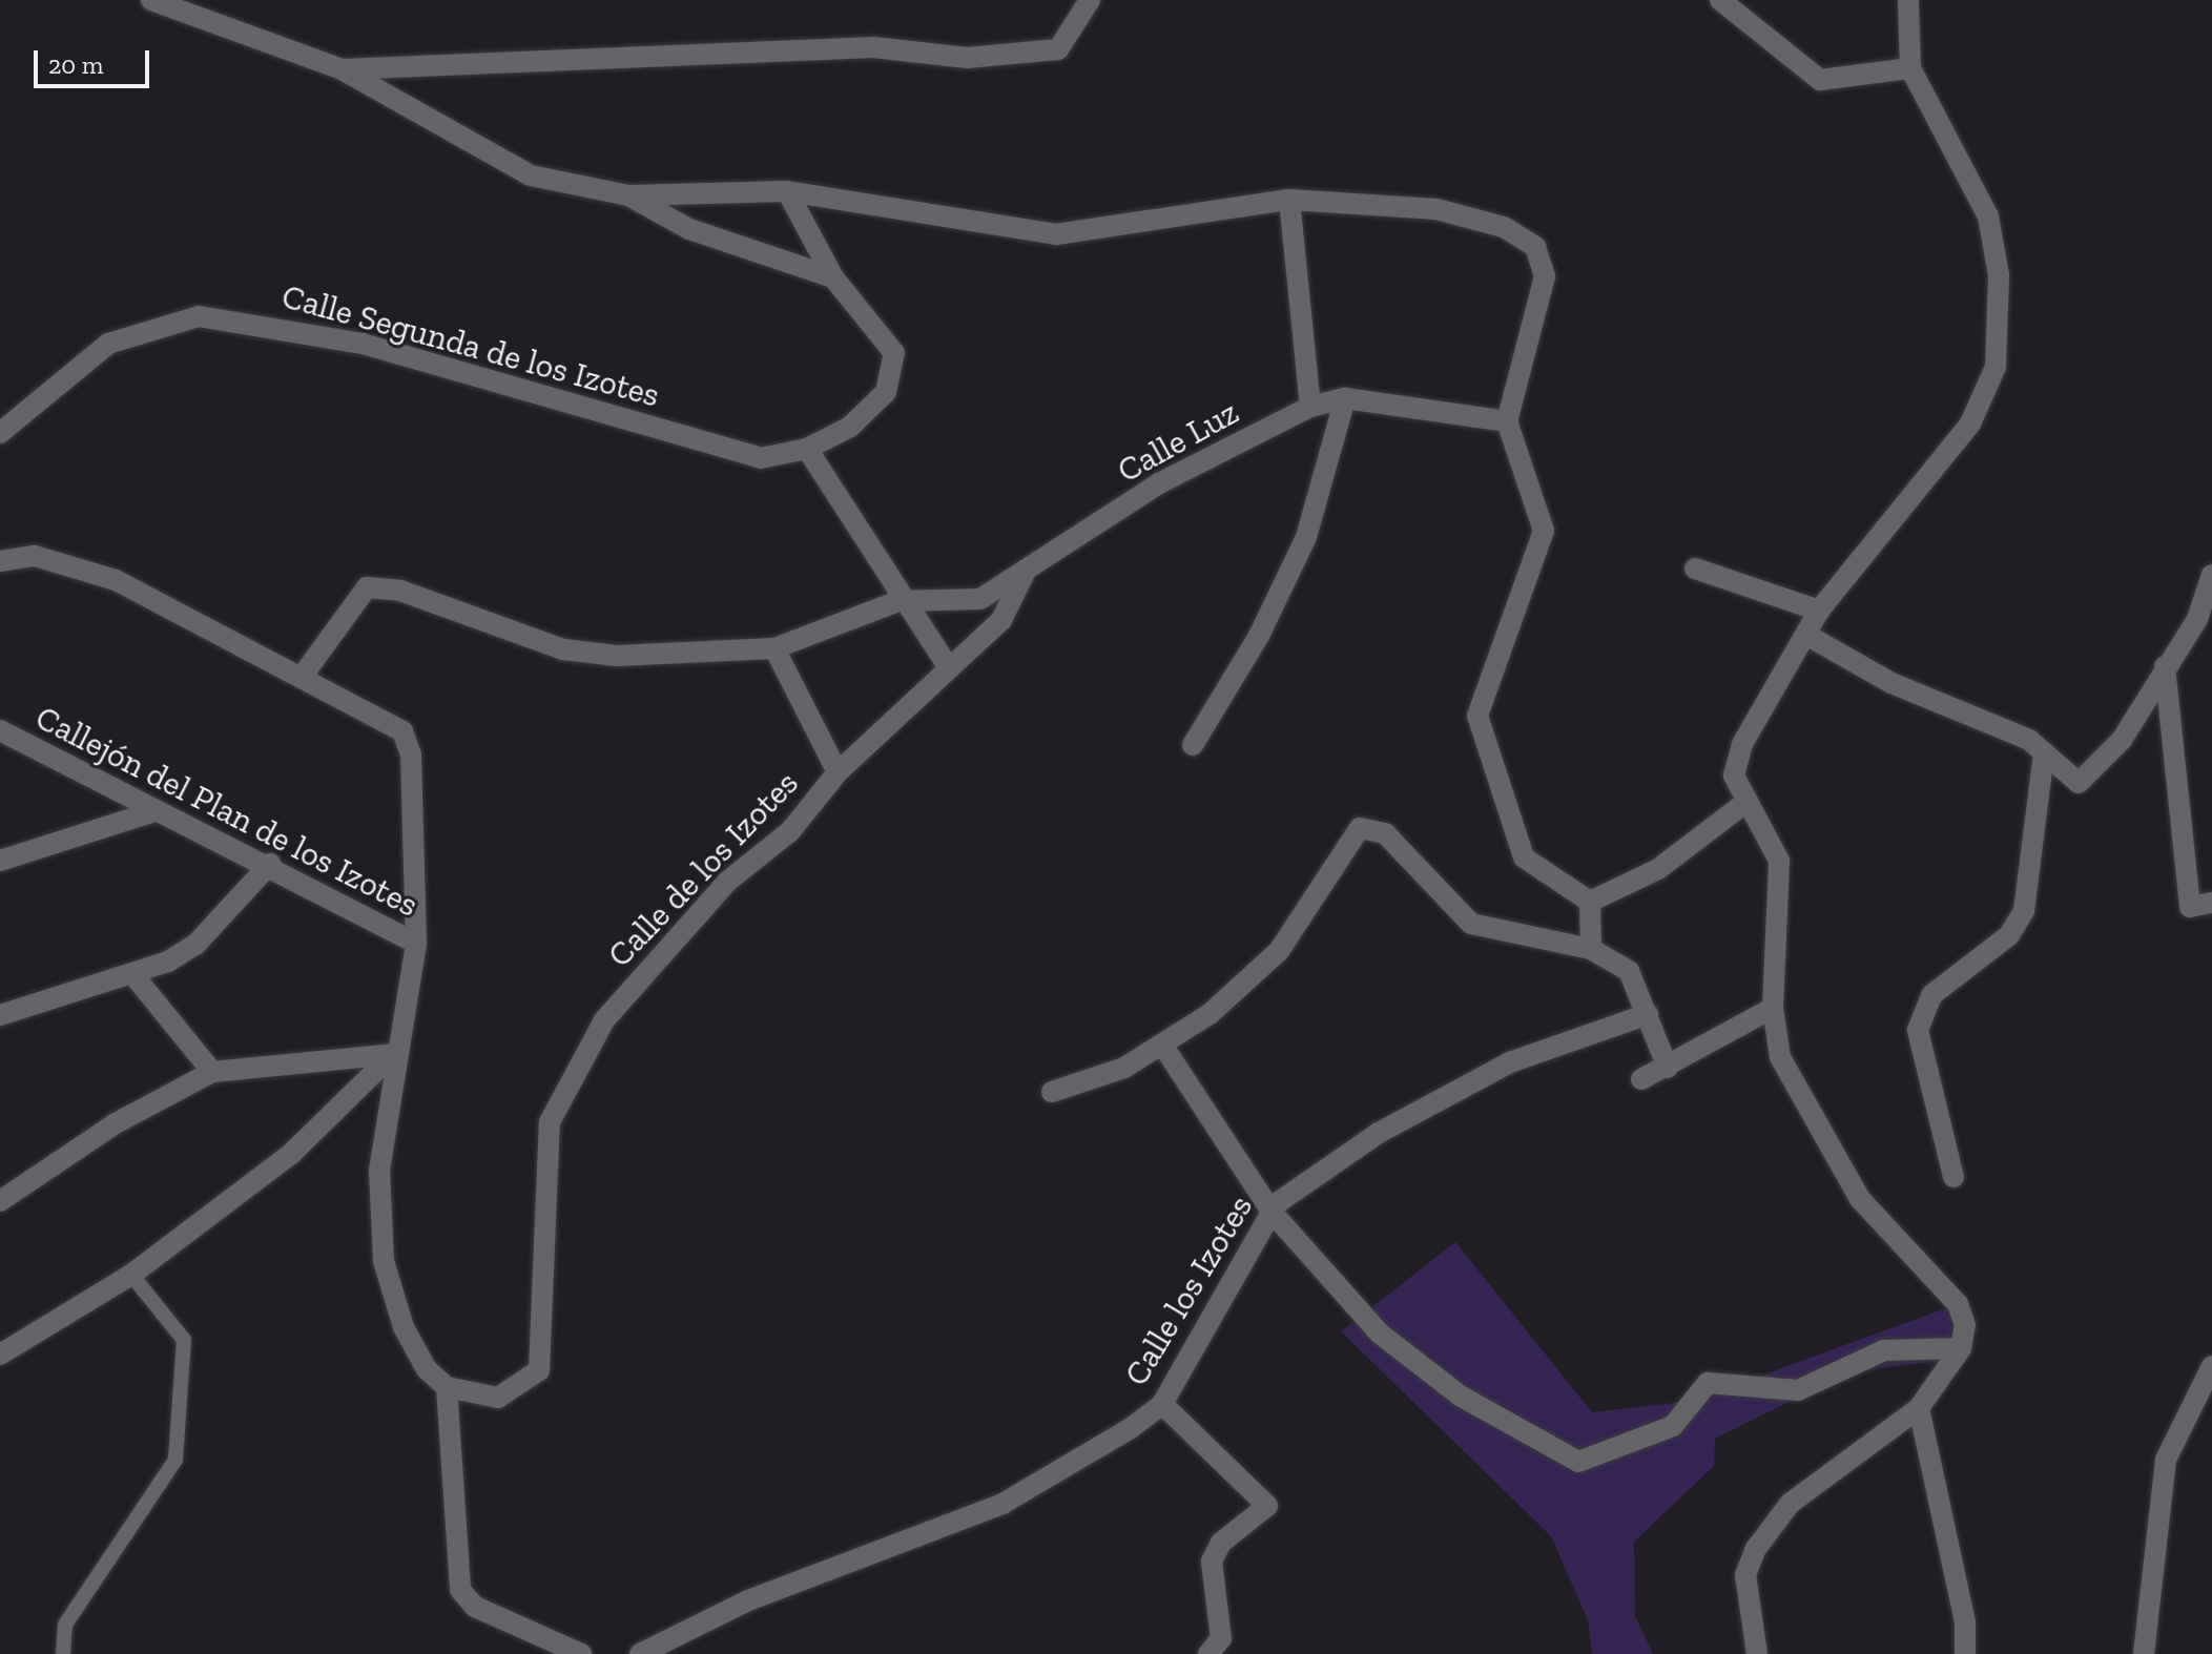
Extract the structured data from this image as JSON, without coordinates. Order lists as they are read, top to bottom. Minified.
{"streets":{"street":["Calle Segunda de los Izotes","Calle Luz","Callejón del Plan de los Izotes","Calle de los Izotes","Calle los Izotes"]},"crossings":[["Calle Luz","Calle de los Izotes"],["Callejón del Plan de los Izotes","Calle de los Izotes"]],"scale_bar":"20 m"}
